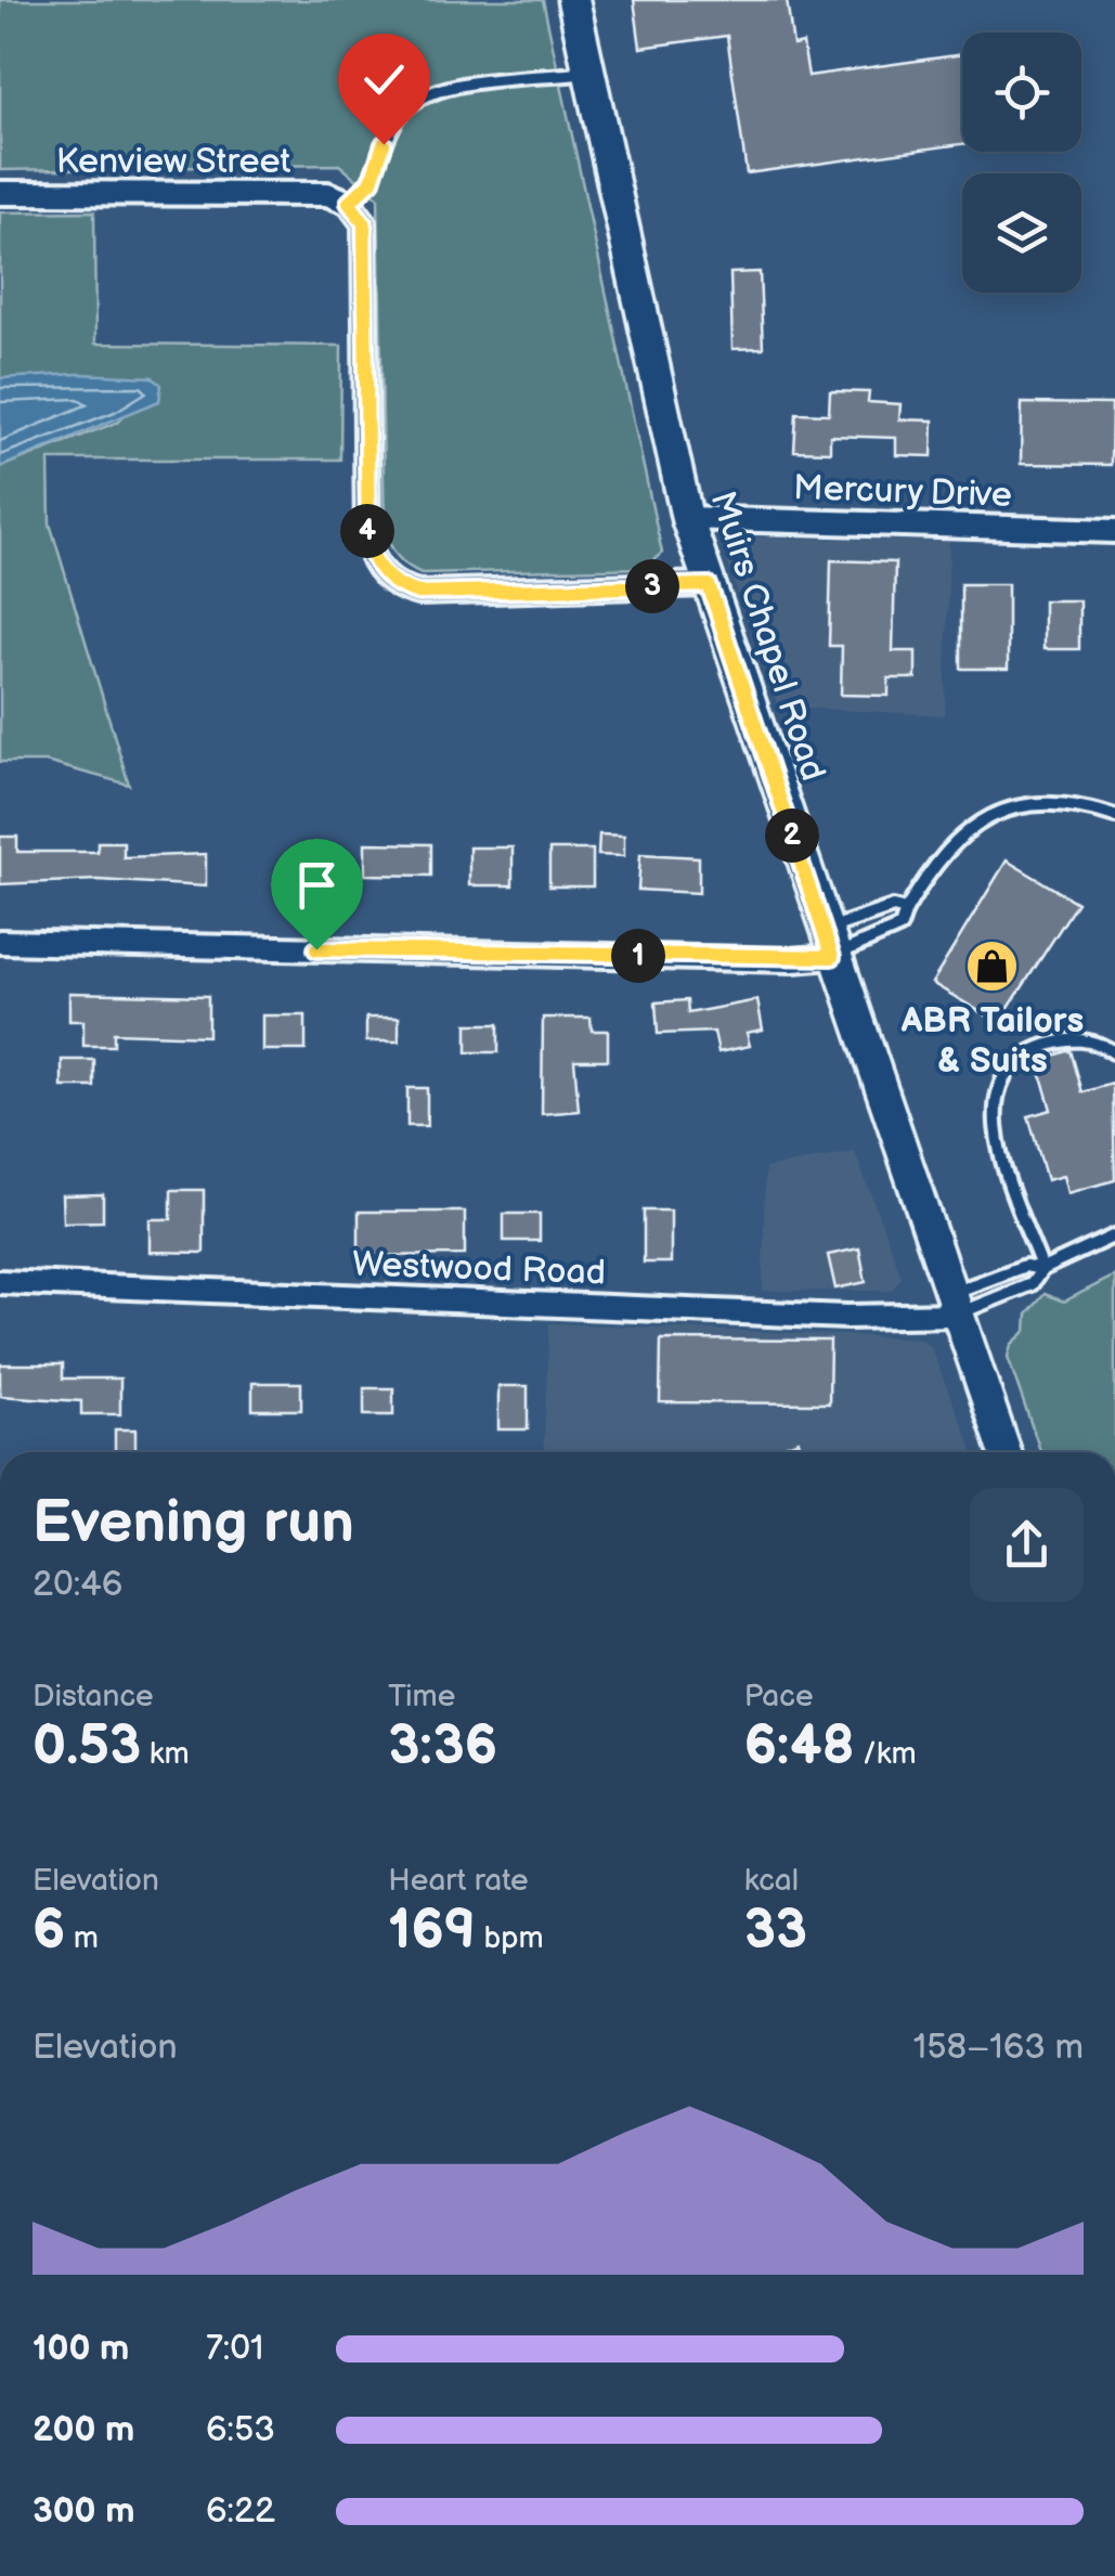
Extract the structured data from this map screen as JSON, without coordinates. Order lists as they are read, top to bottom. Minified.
{"streets":{"main road":["Muirs Chapel Road"],"street":["Kenview Street","Mercury Drive","Westwood Road"]},"crossings":[["Mercury Drive","Muirs Chapel Road"],["Muirs Chapel Road","Westwood Road"]],"places":{"shop":["ABR Tailors & Suits"]},"page":{"pins":["4","3","2","1"],"heading":["Evening run","20:46"],"stats":[["Distance","0.53 km"],["Time","3:36"],["Pace","6:48 /km"],["Elevation","6 m"],["Heart rate","169 bpm"],["kcal","33"]],"chart":["Elevation","158–163 m"],"list":[{"name":"100 m","note":"7:01"},{"name":"200 m","note":"6:53"},{"name":"300 m","note":"6:22"}]}}
